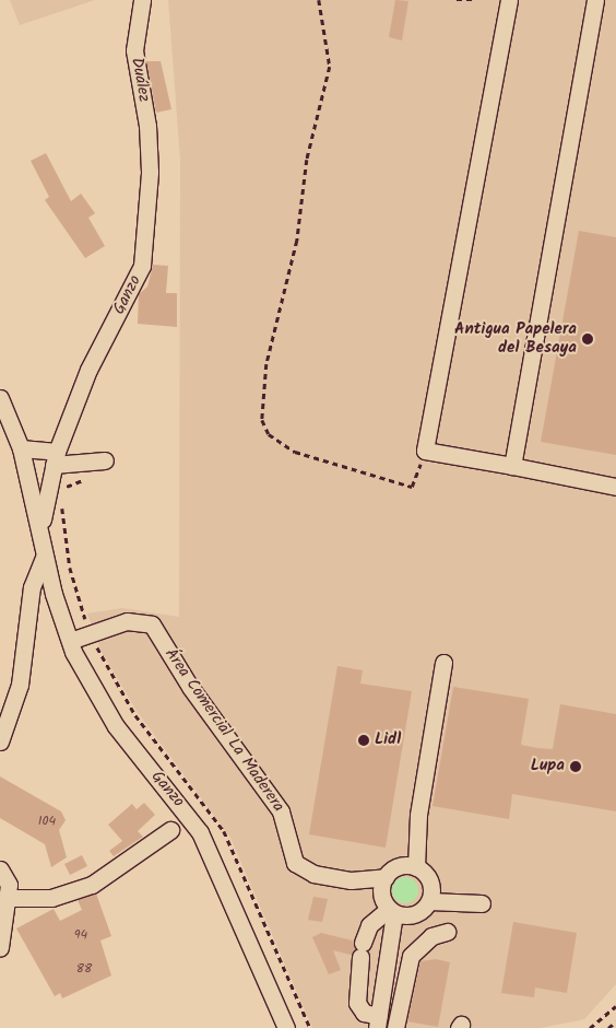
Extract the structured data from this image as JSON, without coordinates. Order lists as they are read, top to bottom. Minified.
{"streets":{"street":["Duález","Ganzo","Área Comercial La Maderera"]},"crossings":[["Duález","Ganzo"],["Ganzo","Área Comercial La Maderera"]],"places":["Antigua Papelera del Besaya","Lidl","Lupa"],"house_numbers":["104","94","88"]}
